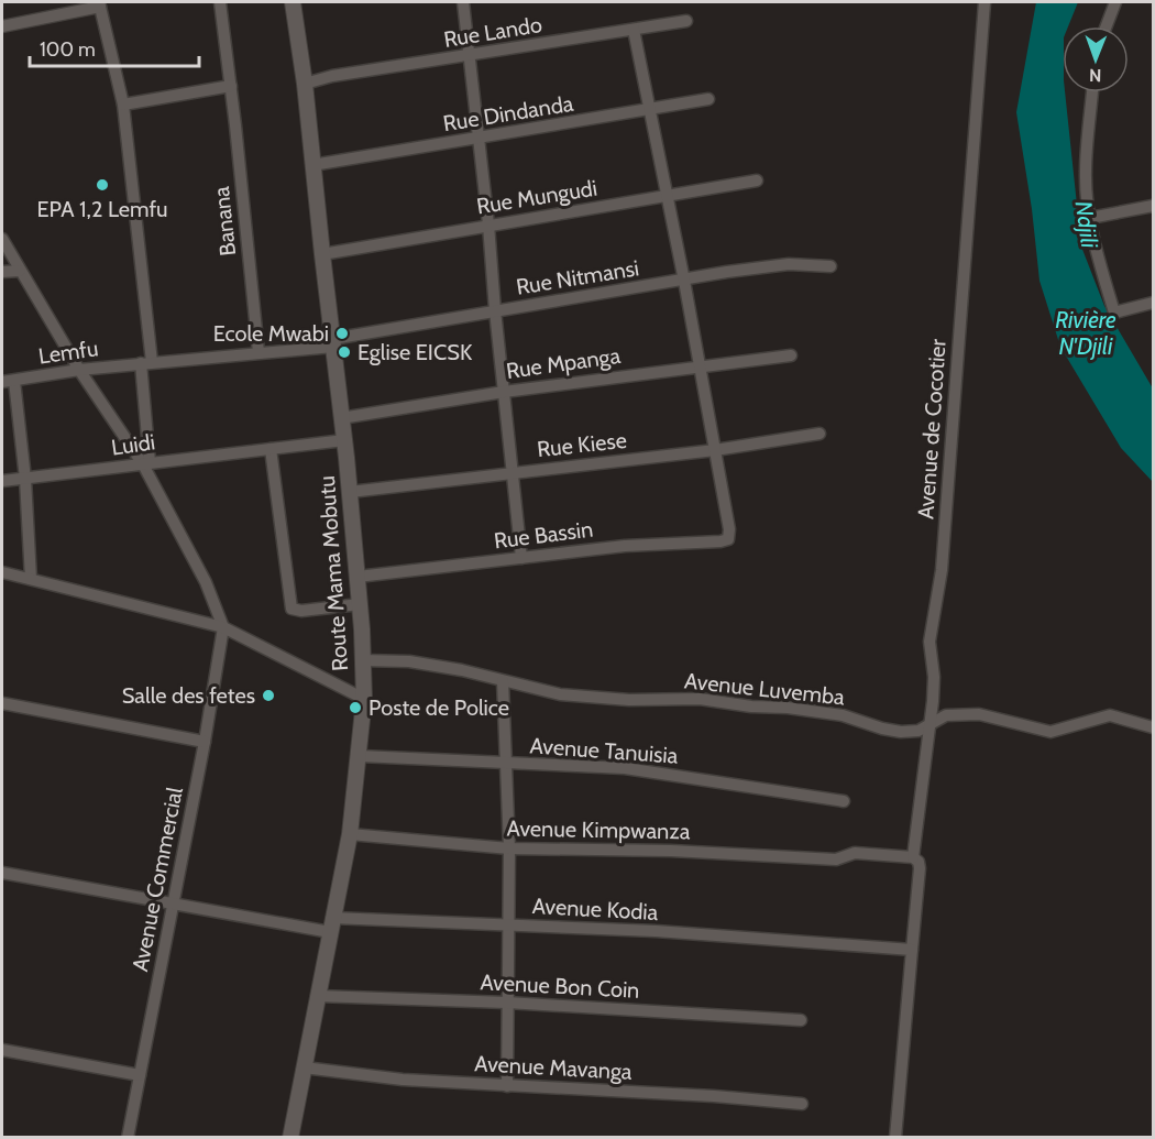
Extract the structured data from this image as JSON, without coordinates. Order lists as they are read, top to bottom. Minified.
{"streets":{"street":["Rue Lando","Rue Dindanda","Rue Mungudi","Banana","Rue Nitmansi","Lemfu","Rue Mpanga","Avenue de Cocotier","Luidi","Rue Kiese","Rue Bassin","Route Mama Mobutu","Avenue Luvemba","Avenue Tanuisia","Avenue Kimpwanza","Avenue Commercial","Avenue Kodia","Avenue Bon Coin","Avenue Mavanga"]},"crossings":[["Rue Lando","Route Mama Mobutu"],["Rue Dindanda","Route Mama Mobutu"],["Rue Mungudi","Route Mama Mobutu"],["Rue Nitmansi","Route Mama Mobutu"],["Rue Mpanga","Route Mama Mobutu"],["Avenue de Cocotier","Avenue Luvemba"],["Avenue de Cocotier","Avenue Kimpwanza"],["Avenue de Cocotier","Avenue Kodia"],["Luidi","Route Mama Mobutu"],["Rue Kiese","Rue Bassin"],["Rue Kiese","Route Mama Mobutu"],["Rue Bassin","Route Mama Mobutu"],["Route Mama Mobutu","Avenue Luvemba"],["Route Mama Mobutu","Avenue Tanuisia"],["Route Mama Mobutu","Avenue Kimpwanza"],["Route Mama Mobutu","Avenue Kodia"],["Route Mama Mobutu","Avenue Bon Coin"],["Route Mama Mobutu","Avenue Mavanga"],["Avenue Commercial","Avenue Kodia"]],"water":["Ndjili","Rivière N'Djili"],"places":["EPA 1,2 Lemfu","Ecole Mwabi","Eglise EICSK","Salle des fetes","Poste de Police"],"scale_bar":"100 m","north":"bottom"}
